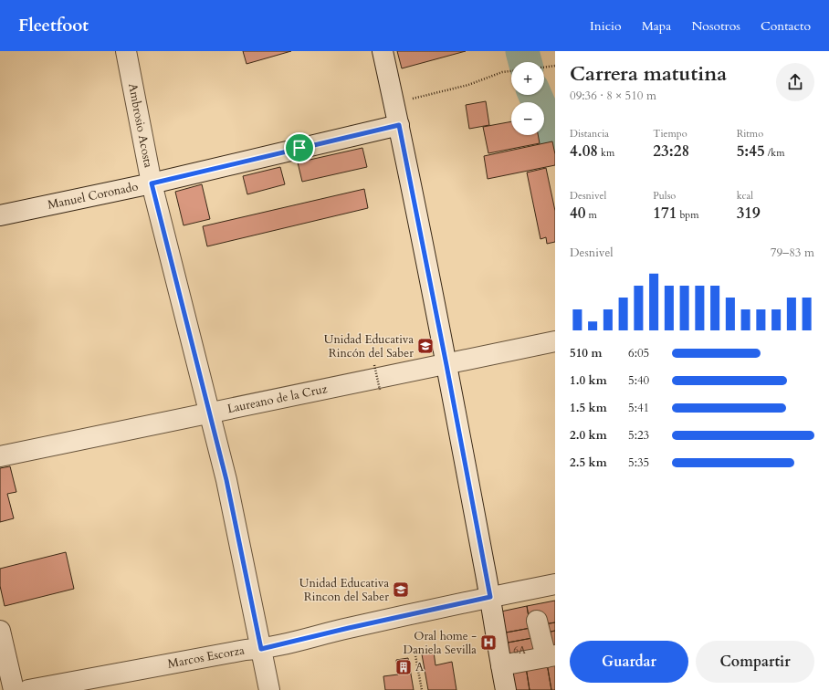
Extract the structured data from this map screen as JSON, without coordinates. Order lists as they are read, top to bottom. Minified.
{"streets":{"street":["Ambrosio Acosta","Manuel Coronado","Laureano de la Cruz","Marcos Escorza"]},"crossings":[["Ambrosio Acosta","Manuel Coronado"],["Ambrosio Acosta","Laureano de la Cruz"],["Ambrosio Acosta","Marcos Escorza"]],"places":{"school or university":["Unidad Educativa Rincón del Saber","Unidad Educativa Rincon del Saber"],"hospital":["Oral home - Daniela Sevilla"],"building":["A"]},"house_numbers":["6A"],"page":{"header":"Fleetfoot","nav":["Inicio","Mapa","Nosotros","Contacto"],"heading":["Carrera matutina","09:36 · 8 × 510 m"],"map_buttons":["+","−"],"stats":[["Distancia","4.08 km"],["Tiempo","23:28"],["Ritmo","5:45 /km"],["Desnivel","40 m"],["Pulso","171 bpm"],["kcal","319"]],"chart":["Desnivel","79–83 m"],"list":[{"name":"510 m","note":"6:05"},{"name":"1.0 km","note":"5:40"},{"name":"1.5 km","note":"5:41"},{"name":"2.0 km","note":"5:23"},{"name":"2.5 km","note":"5:35"}],"buttons":["Guardar","Compartir"]}}
